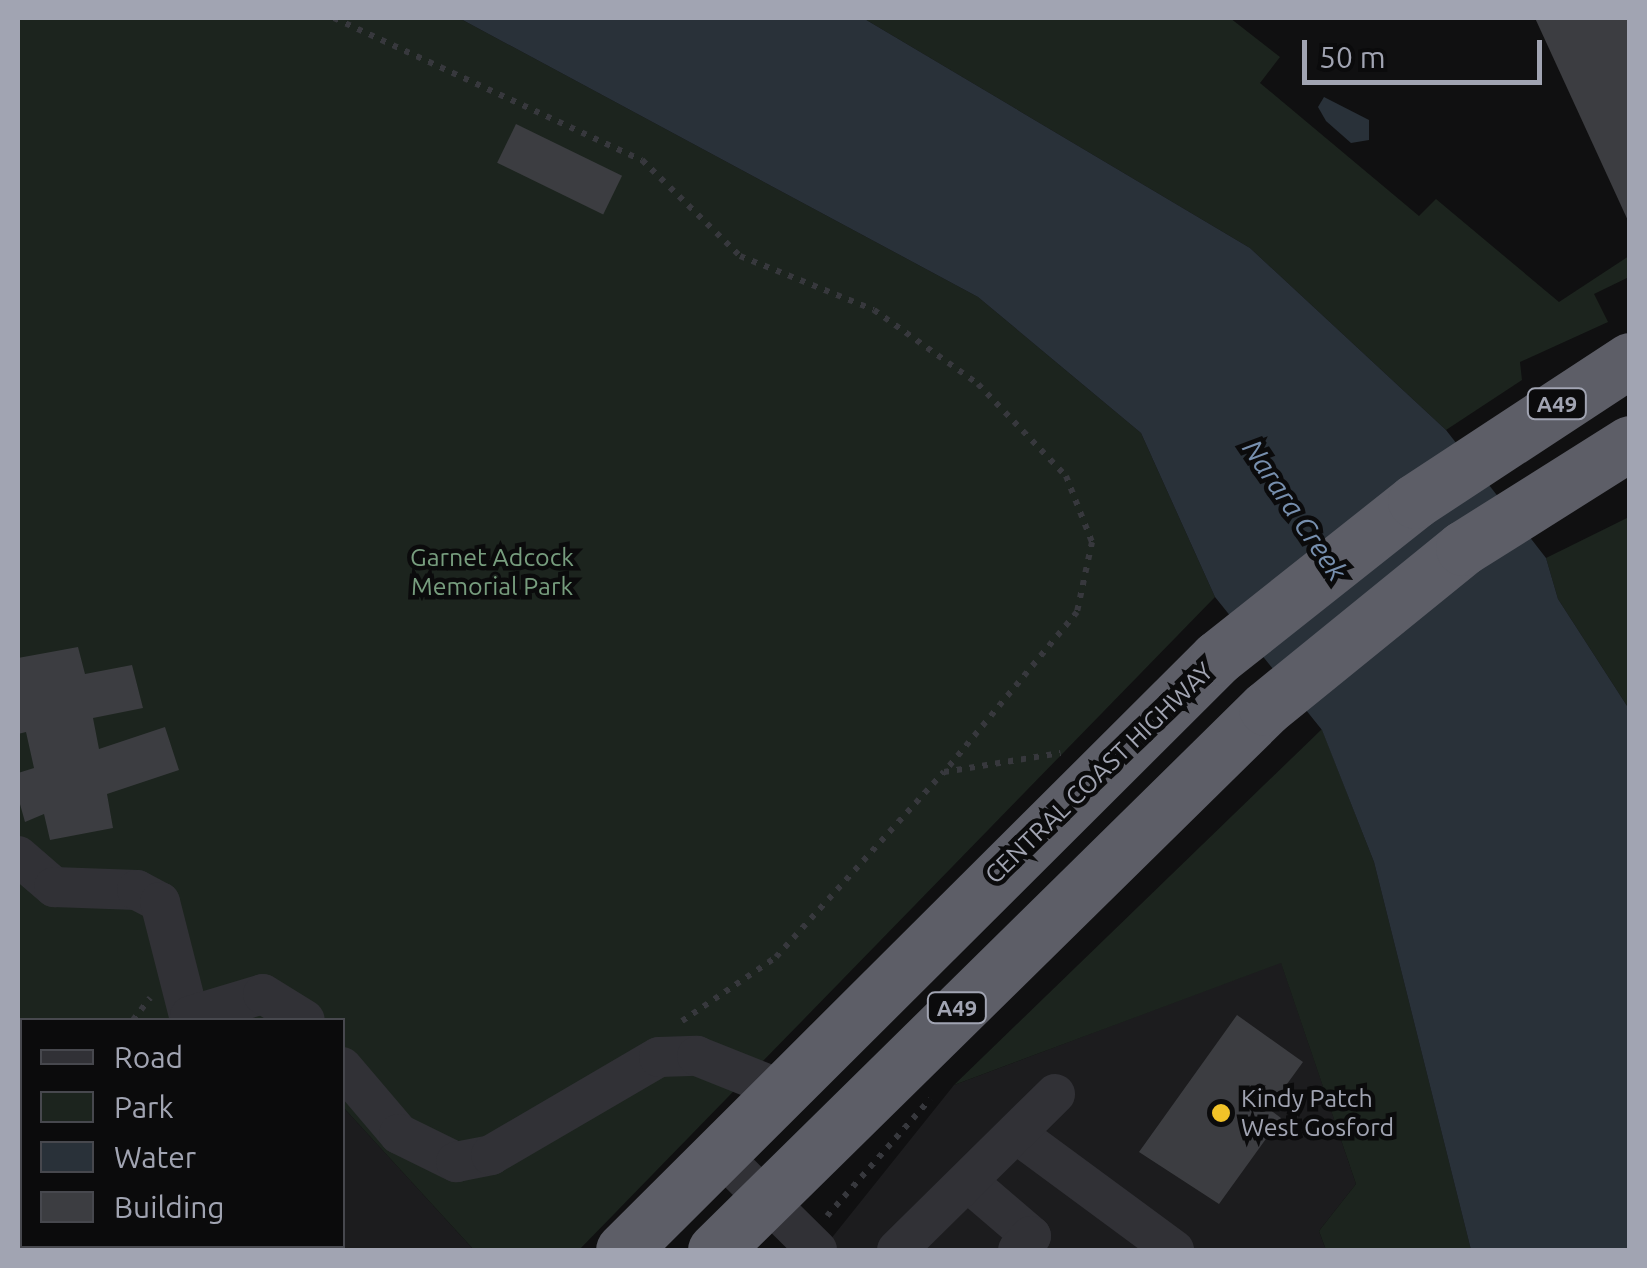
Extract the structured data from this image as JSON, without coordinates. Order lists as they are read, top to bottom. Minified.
{"streets":{"highway":["A49","CENTRAL COAST HIGHWAY"]},"water":["Narara Creek"],"parks":["Garnet Adcock Memorial Park"],"places":["Kindy Patch West Gosford"],"legend":["Road","Park","Water","Building"],"scale_bar":"50 m"}
